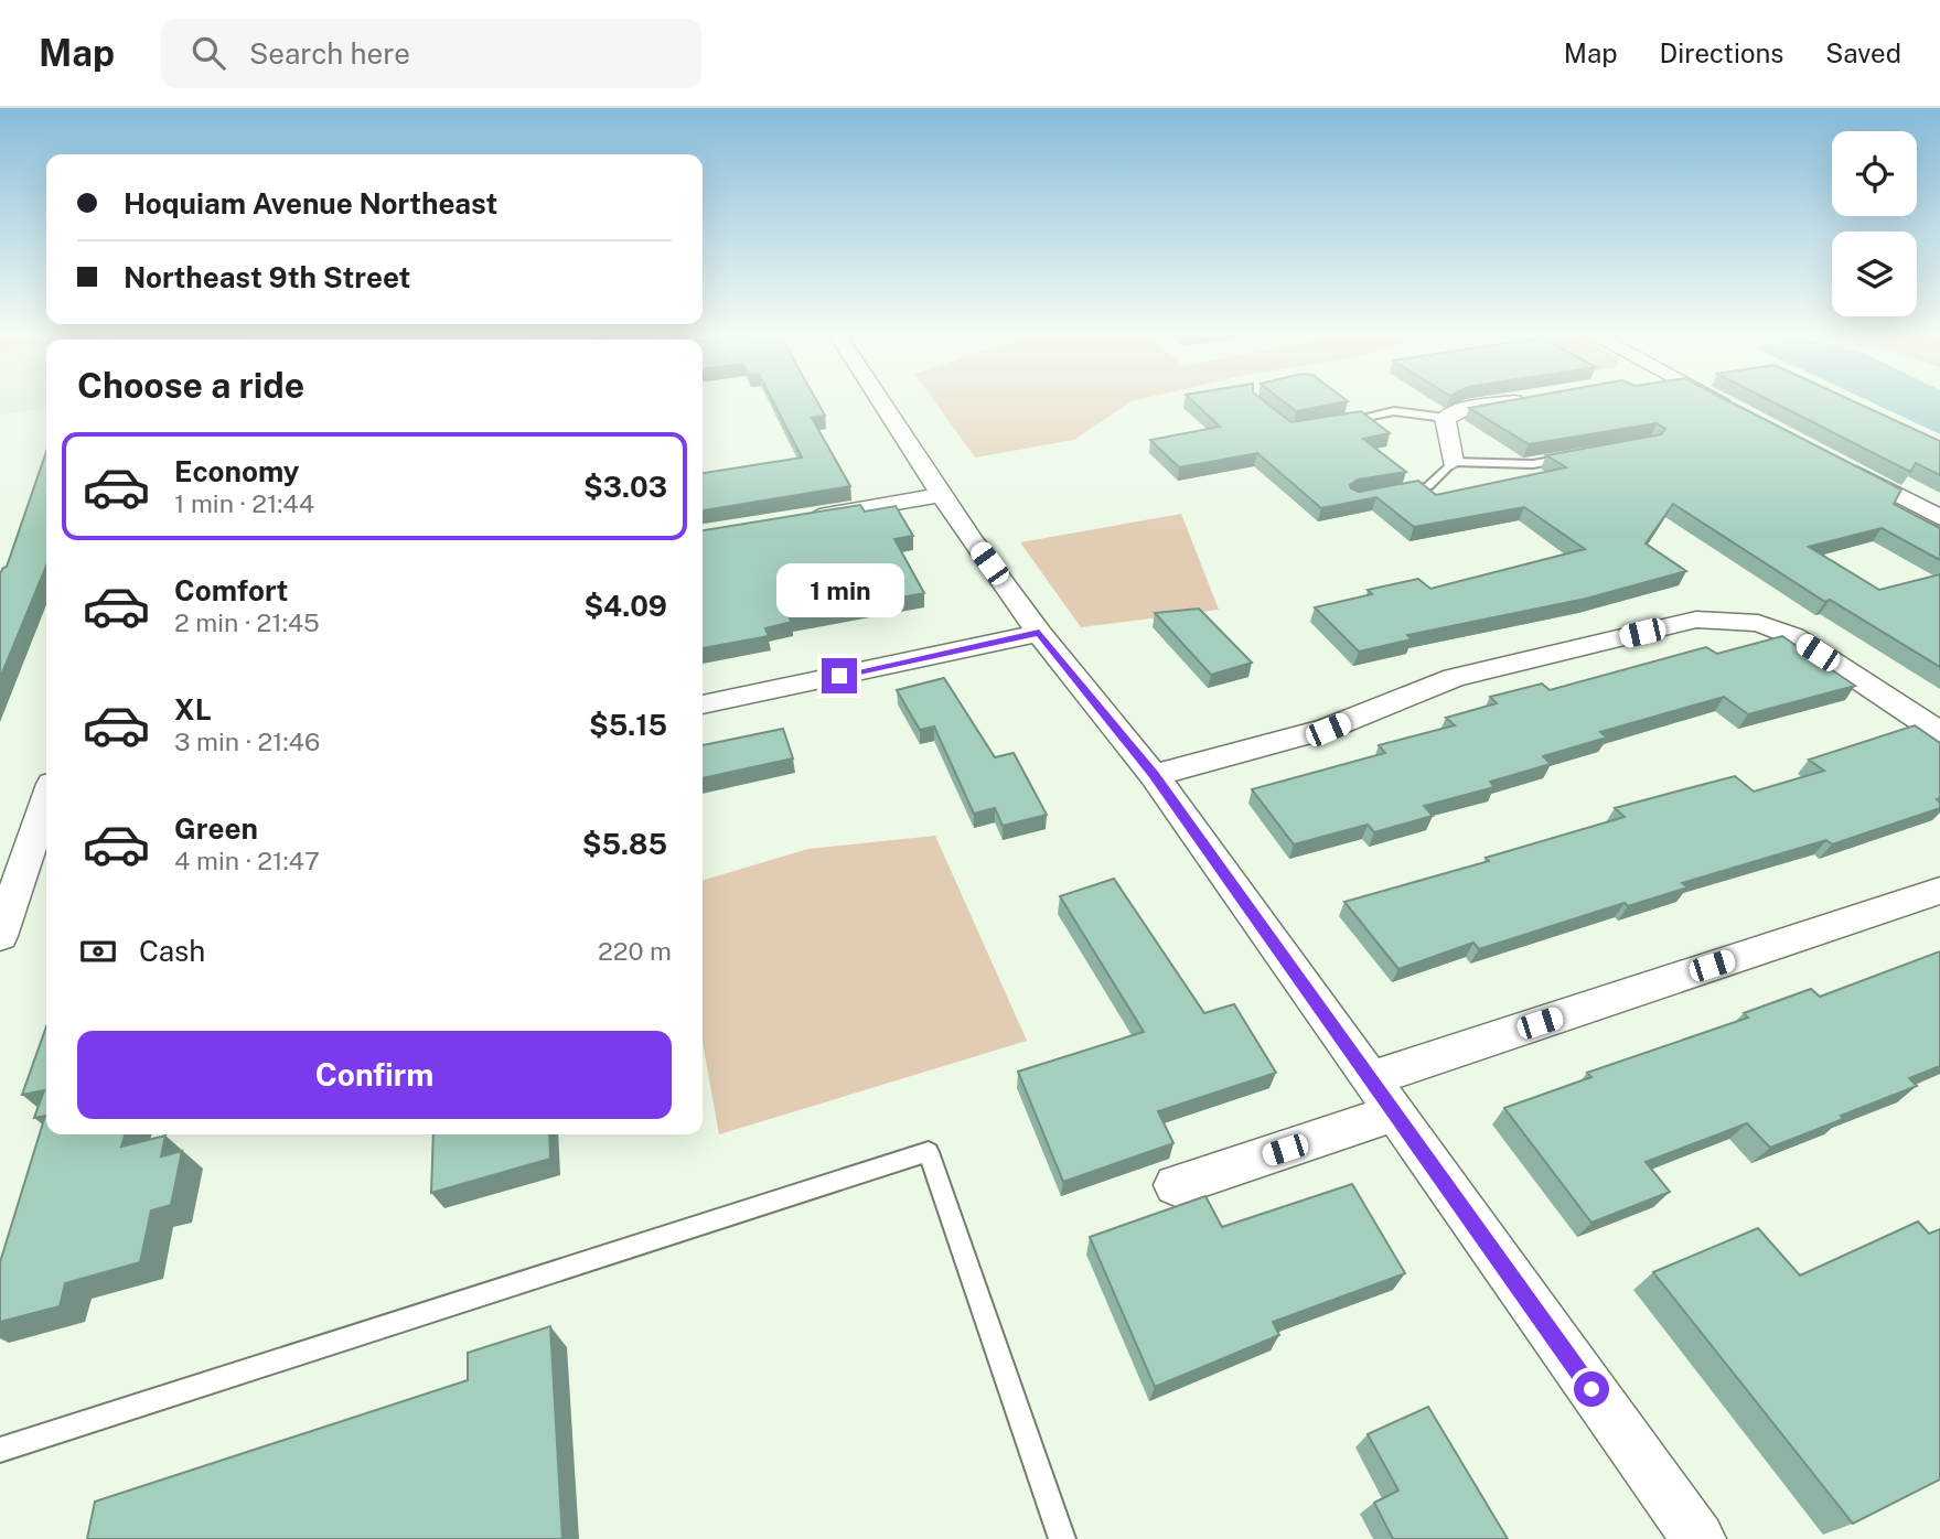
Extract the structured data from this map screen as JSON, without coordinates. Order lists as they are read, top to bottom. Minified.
{"page":{"header":"Map","search":"Search here","nav":["Map","Directions","Saved"],"banner":["Hoquiam Avenue Northeast","Northeast 9th Street"],"heading":"Choose a ride","list":[{"name":"Economy","note":"1 min · 21:44","value":"$3.03"},{"name":"Comfort","note":"2 min · 21:45","value":"$4.09"},{"name":"XL","note":"3 min · 21:46","value":"$5.15"},{"name":"Green","note":"4 min · 21:47","value":"$5.85"}],"bubble":"1 min","pay":["Cash","220 m"],"buttons":"Confirm"}}
